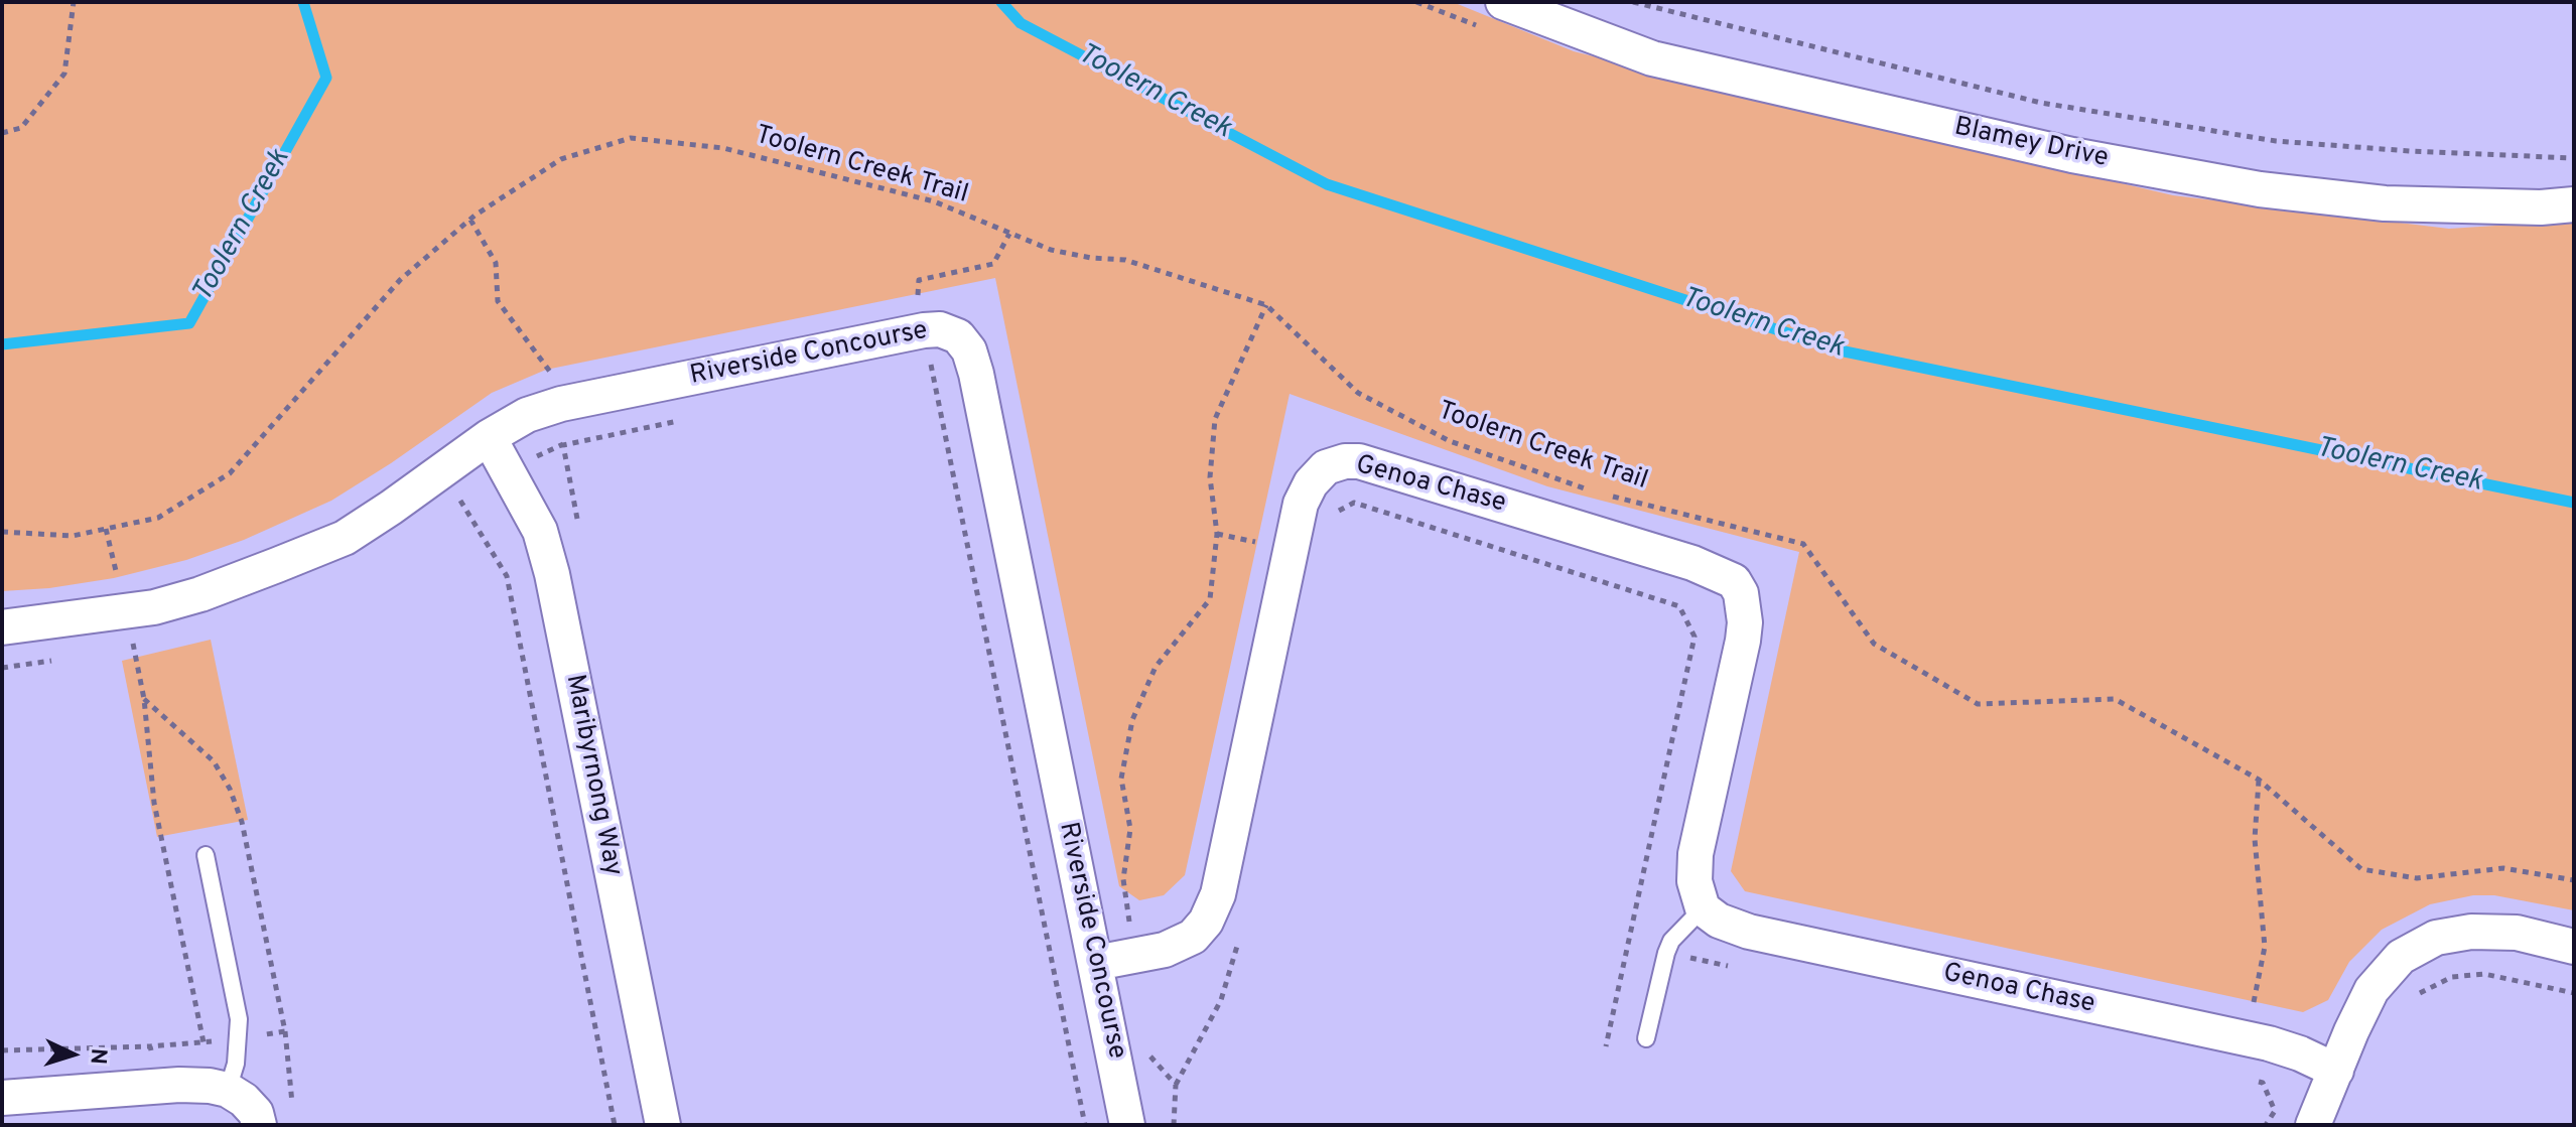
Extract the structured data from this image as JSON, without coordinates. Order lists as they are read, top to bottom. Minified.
{"streets":{"street":["Blamey Drive","Riverside Concourse","Genoa Chase","Maribyrnong Way"],"path":["Toolern Creek Trail"]},"crossings":[["Riverside Concourse","Genoa Chase"],["Riverside Concourse","Maribyrnong Way"]],"water":["Toolern Creek"],"north":"right"}
